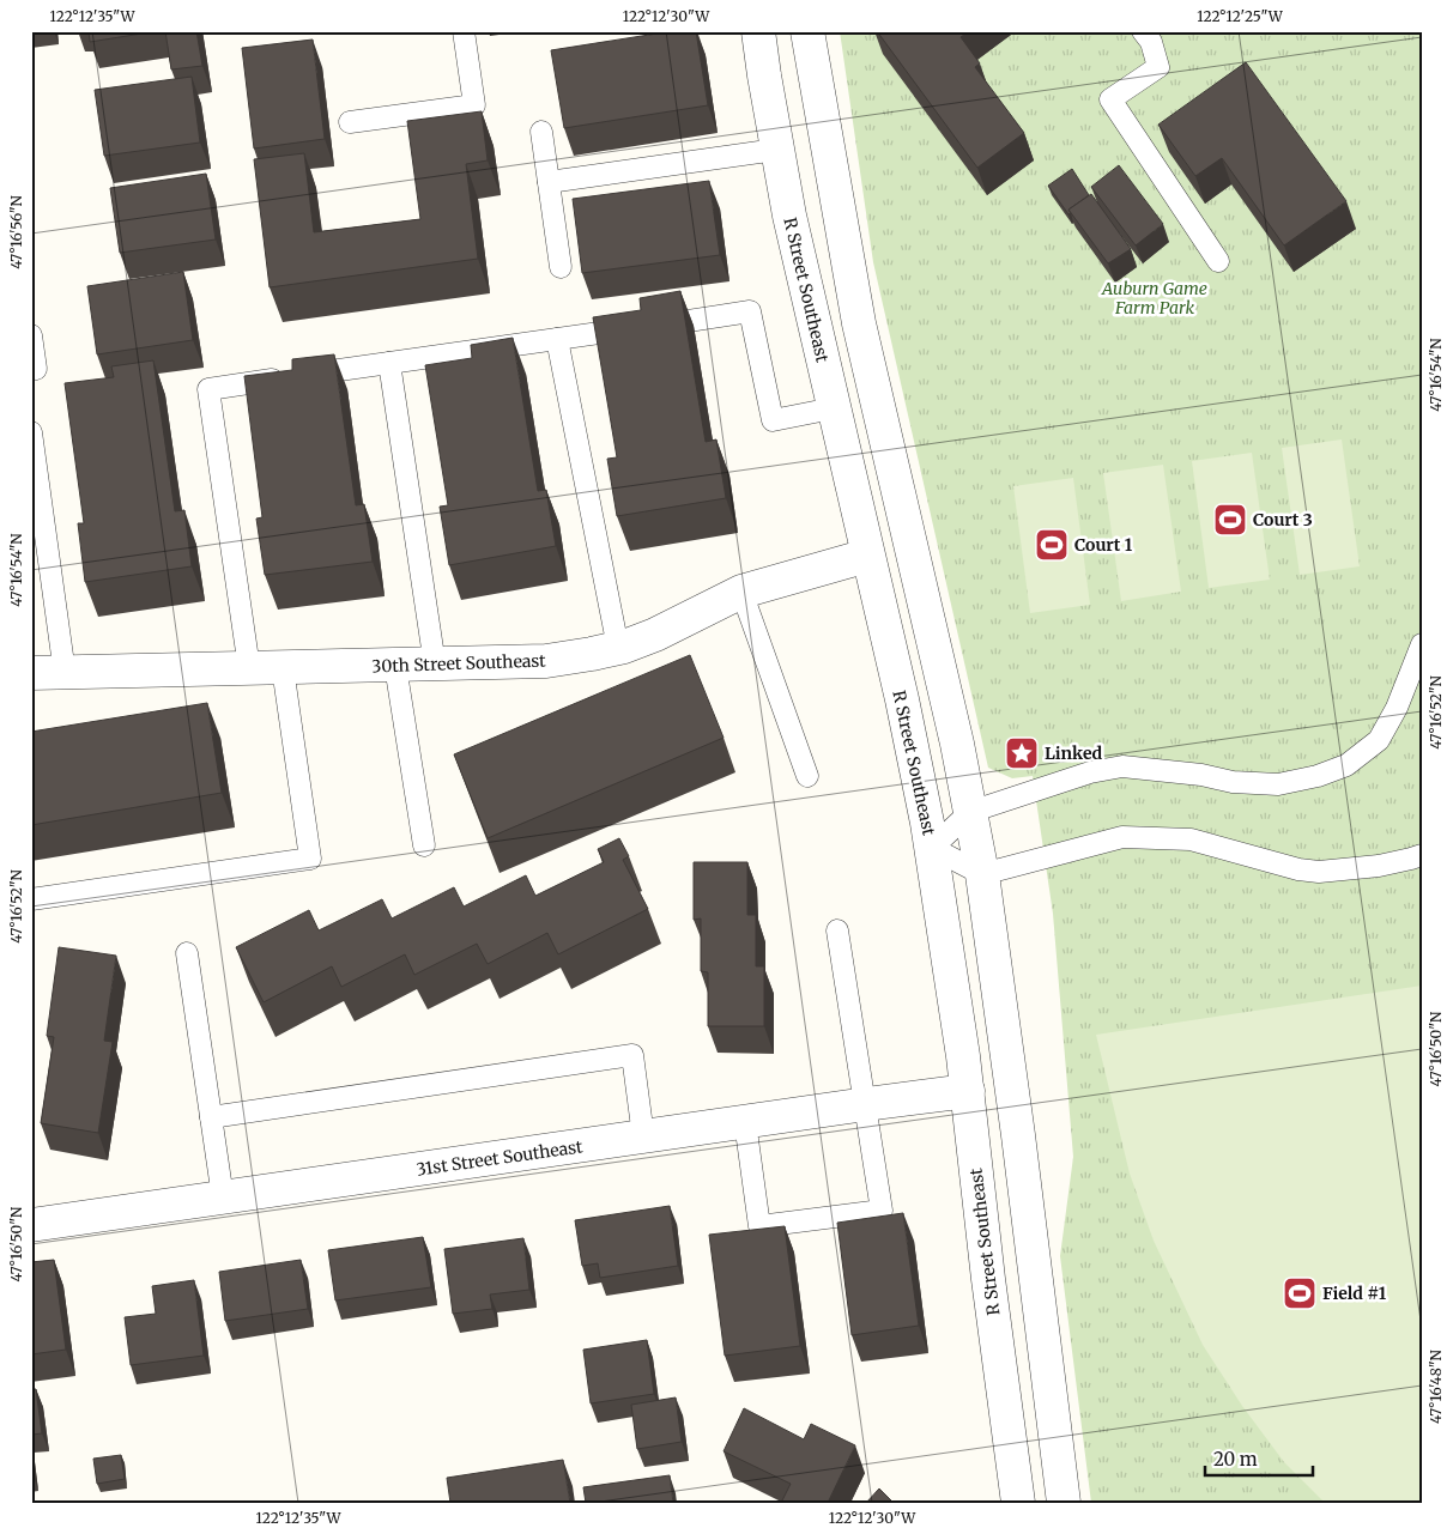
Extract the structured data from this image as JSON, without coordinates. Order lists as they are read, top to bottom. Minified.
{"streets":{"street":["R Street Southeast","30th Street Southeast","31st Street Southeast"]},"crossings":[["R Street Southeast","30th Street Southeast"],["R Street Southeast","31st Street Southeast"]],"parks":["Auburn Game Farm Park"],"places":{"sports":["Court 3","Court 1","Field #1"],"place":["Linked"]},"scale_bar":"20 m","coordinates":["122°12'35\"W","122°12'30\"W","122°12'25\"W","47°16'56\"N","47°16'54\"N","47°16'52\"N","47°16'50\"N","47°16'48\"N"]}
